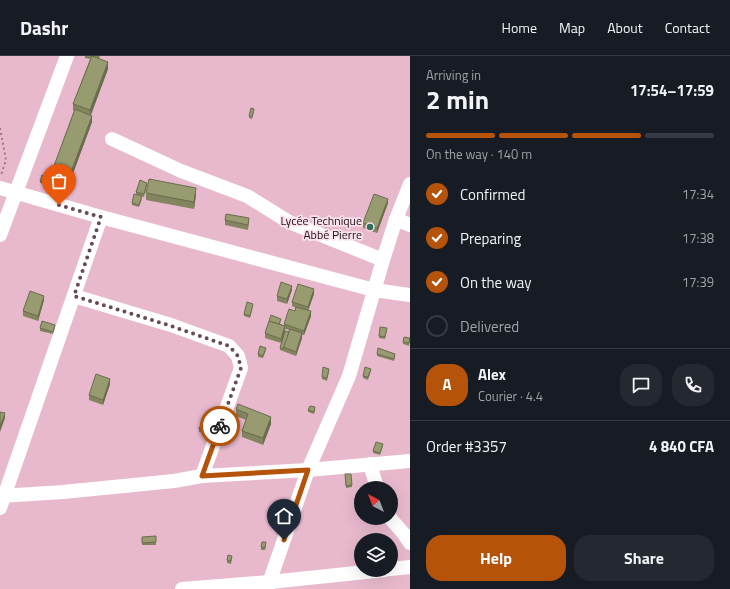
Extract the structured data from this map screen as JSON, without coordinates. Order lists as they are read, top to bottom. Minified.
{"places":["Lycée Technique Abbé Pierre"],"north":"top left","page":{"header":"Dashr","nav":["Home","Map","About","Contact"],"heading":["2 min","Arriving in","17:54–17:59"],"panel":["Alex","Courier · 4.4","Order #3357","4 840 CFA"],"bar":"On the way · 140 m","list":[["Confirmed","17:34"],["Preparing","17:38"],["On the way","17:39"],"Delivered"],"round":"A","buttons":["Help","Share"]}}
